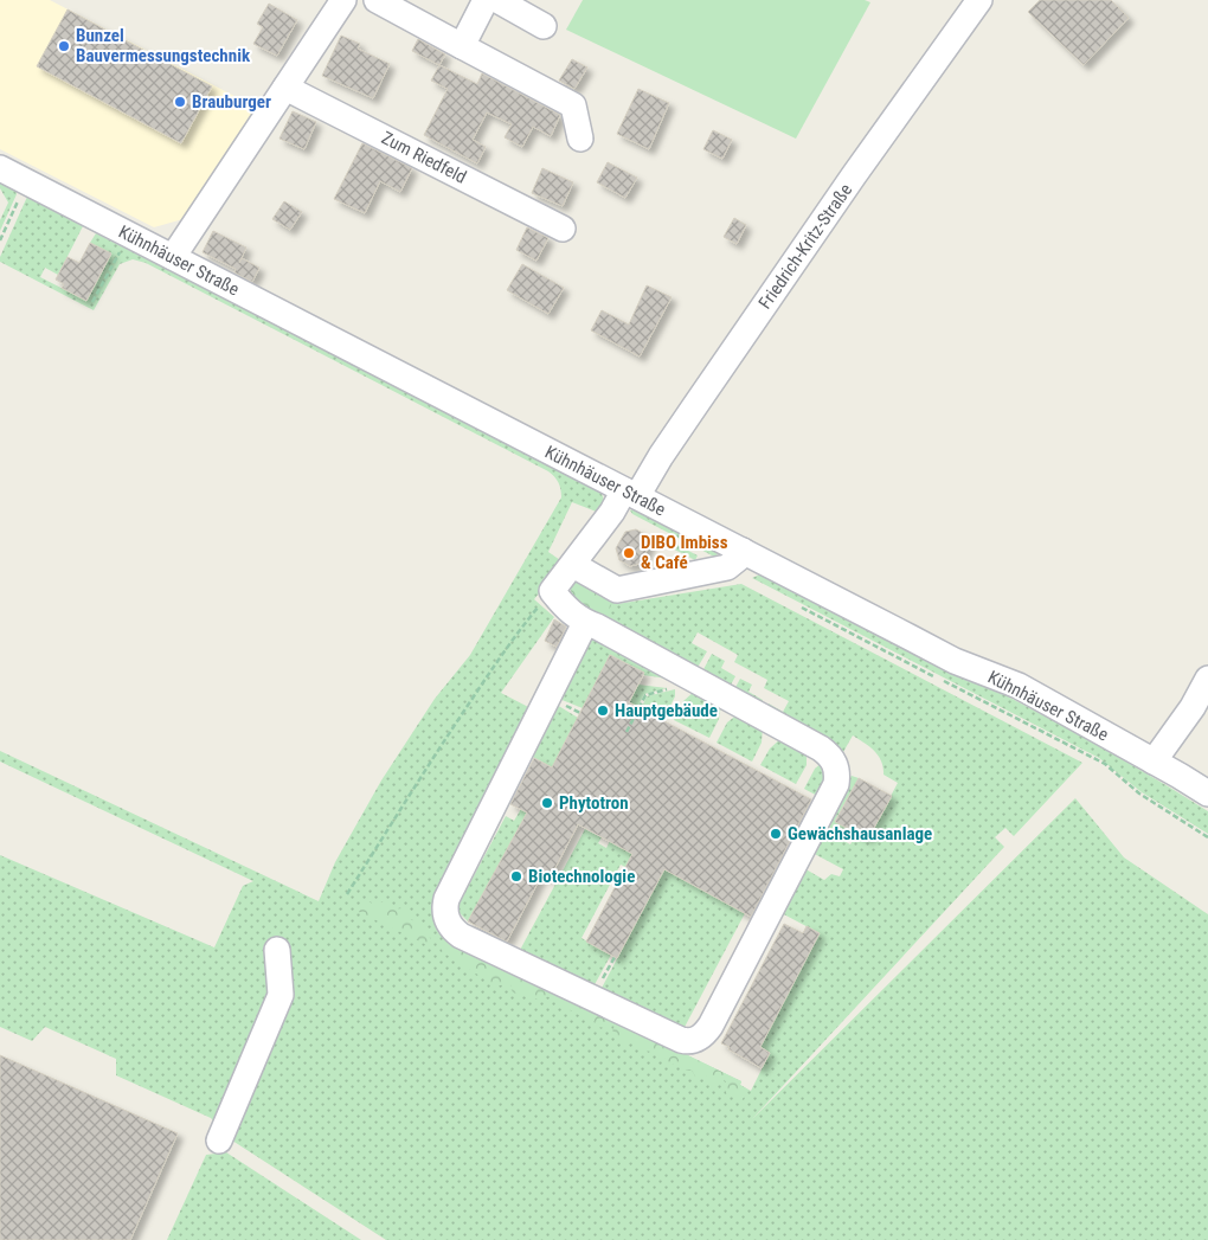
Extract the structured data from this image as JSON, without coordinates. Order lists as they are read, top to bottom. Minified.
{"streets":{"street":["Zum Riedfeld","Friedrich-Kritz-Straße","Kühnhäuser Straße"]},"crossings":[["Friedrich-Kritz-Straße","Kühnhäuser Straße"]],"places":["Bunzel Bauvermessungstechnik","Brauburger","DIBO Imbiss & Café","Hauptgebäude","Phytotron","Gewächshausanlage","Biotechnologie"]}
